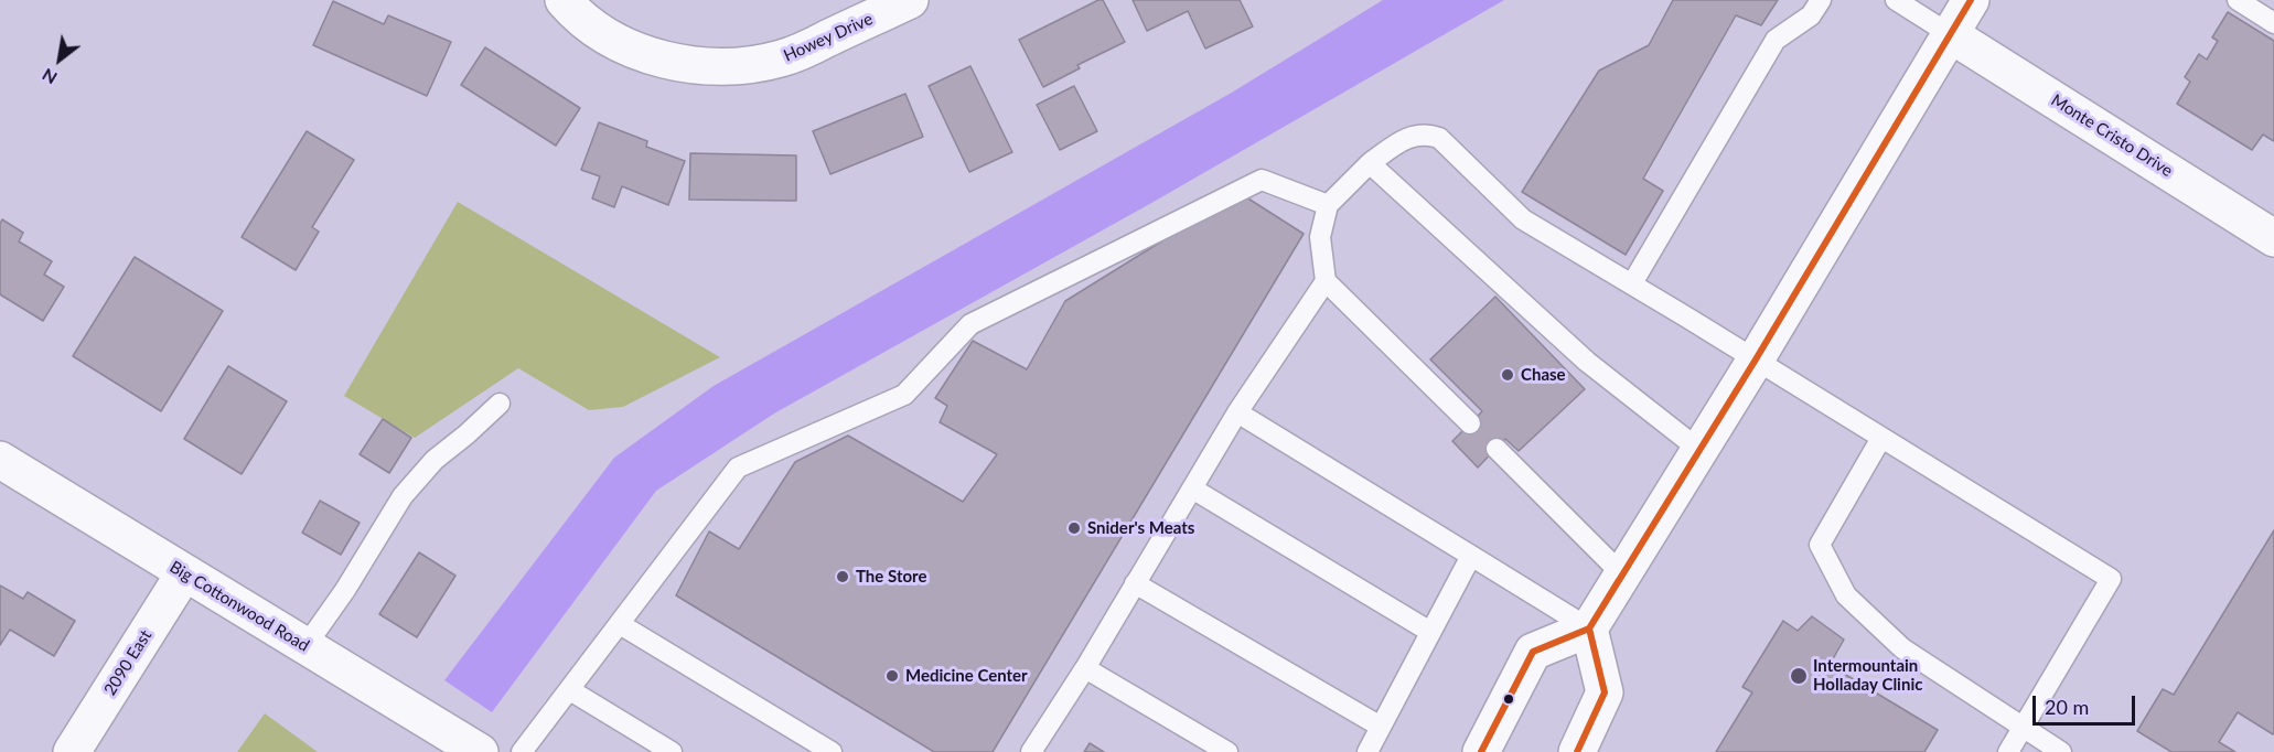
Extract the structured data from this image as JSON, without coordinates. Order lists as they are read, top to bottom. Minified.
{"streets":{"main road":["Howey Drive","Monte Cristo Drive","Big Cottonwood Road","2090 East"]},"crossings":[["Big Cottonwood Road","2090 East"]],"places":["Chase","Snider's Meats","The Store","Medicine Center","Intermountain Holladay Clinic"],"scale_bar":"20 m","north":"bottom left"}
